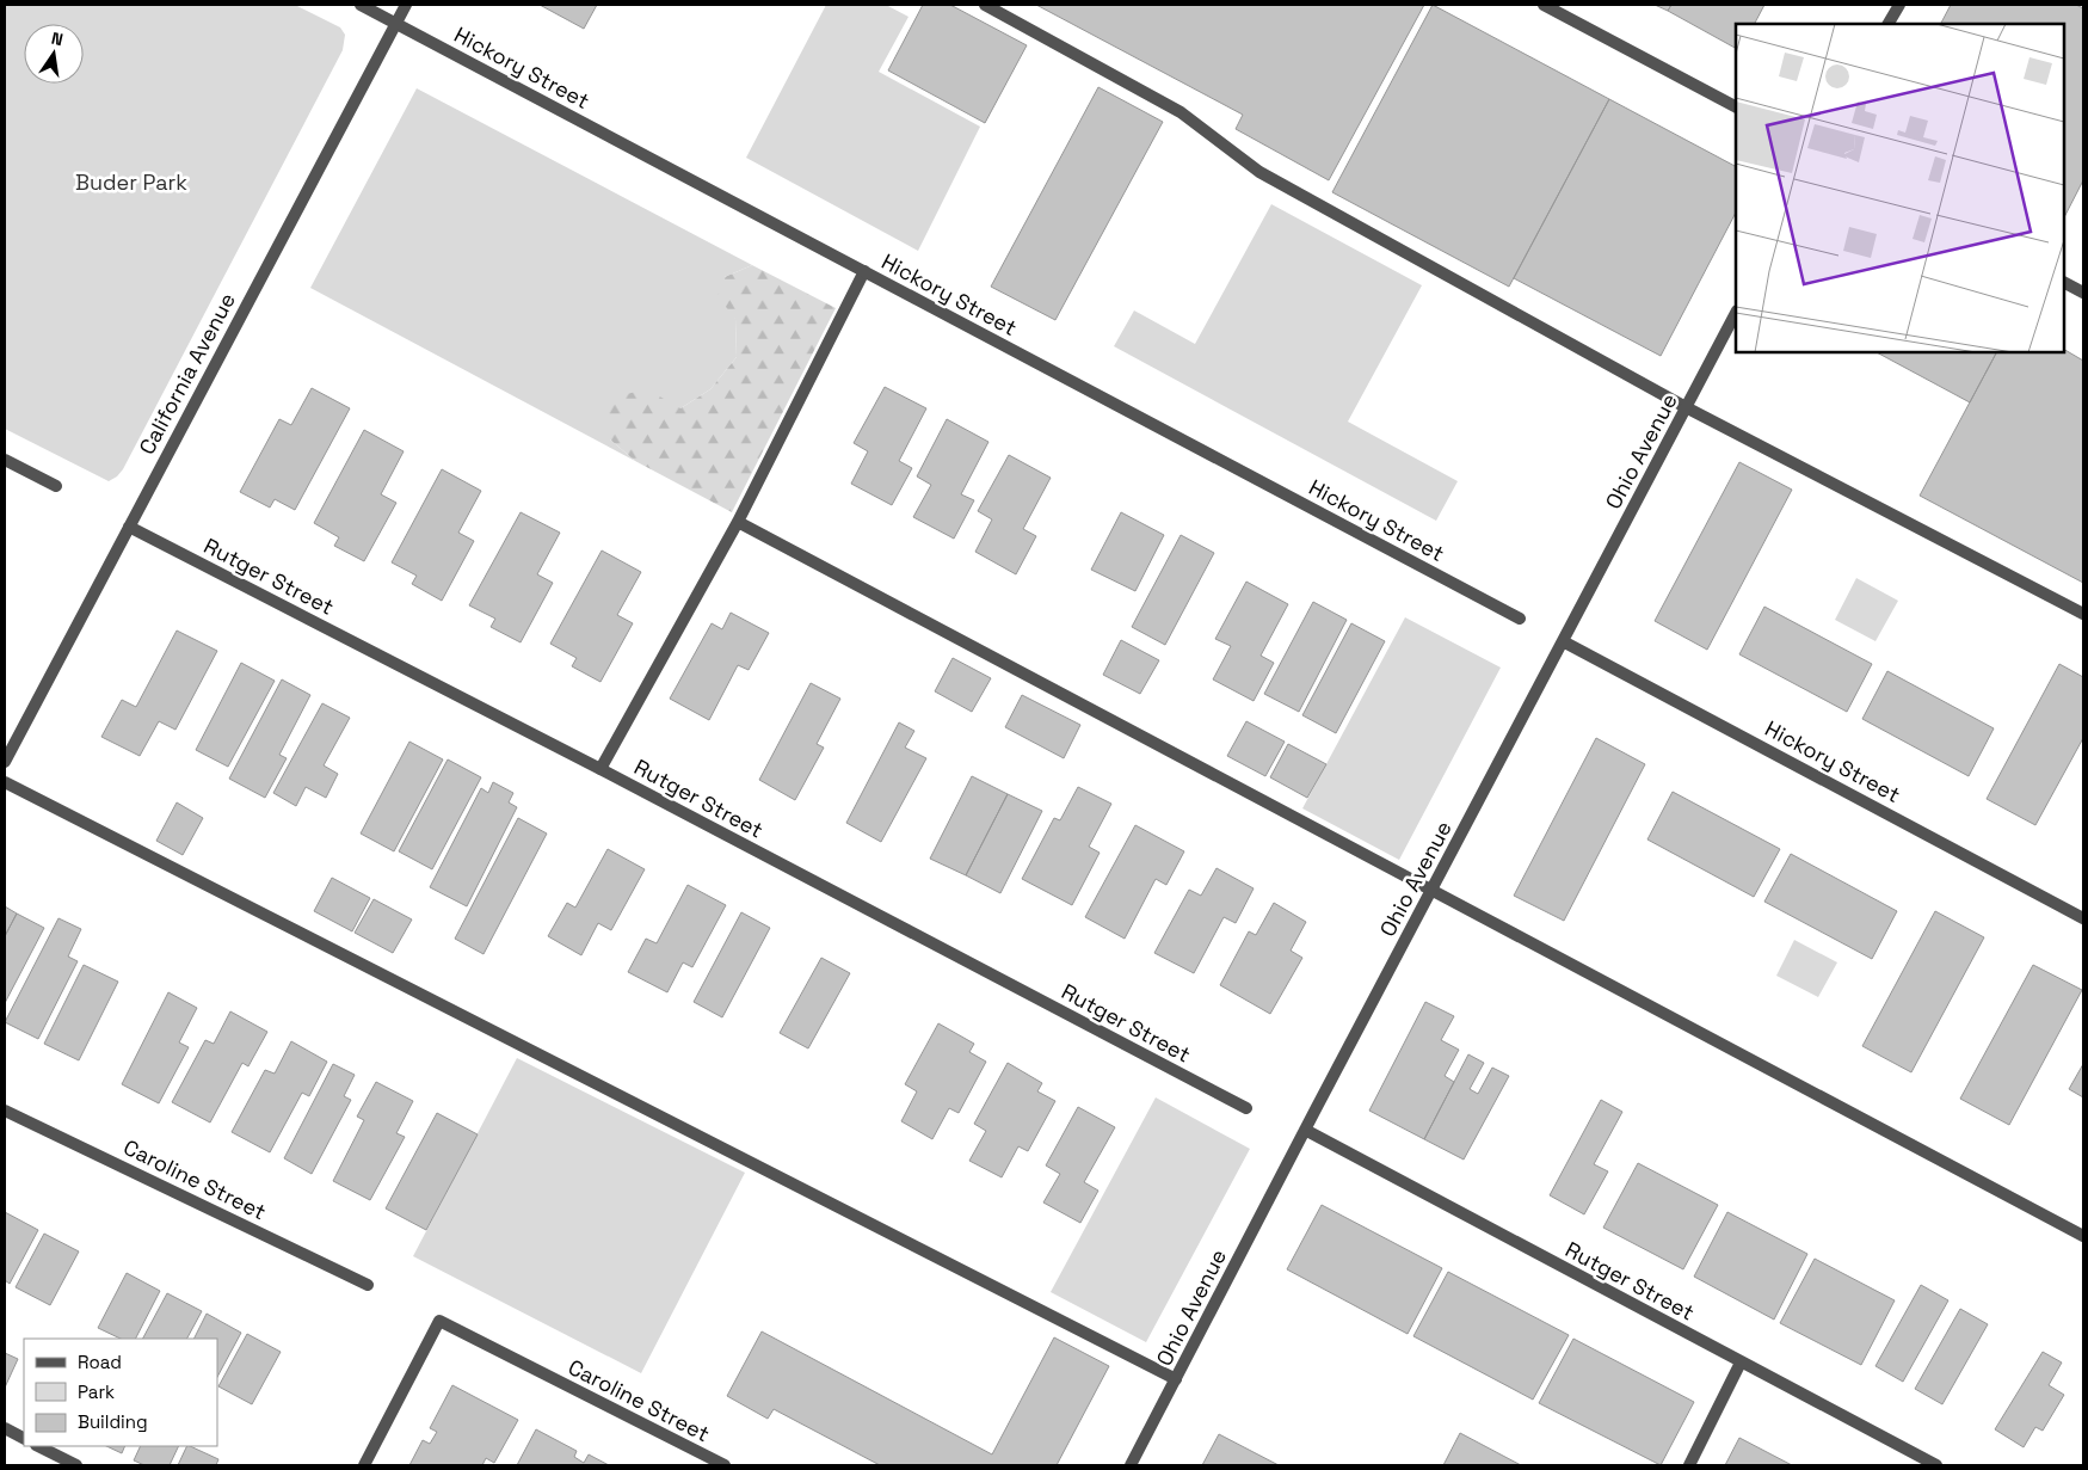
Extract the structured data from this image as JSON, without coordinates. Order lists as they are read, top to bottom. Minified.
{"streets":{"street":["Hickory Street","California Avenue","Ohio Avenue","Rutger Street","Caroline Street"]},"crossings":[["Hickory Street","California Avenue"],["Hickory Street","Ohio Avenue"],["California Avenue","Rutger Street"],["Ohio Avenue","Rutger Street"]],"parks":["Buder Park"],"legend":["Road","Park","Building"],"north":"top"}
